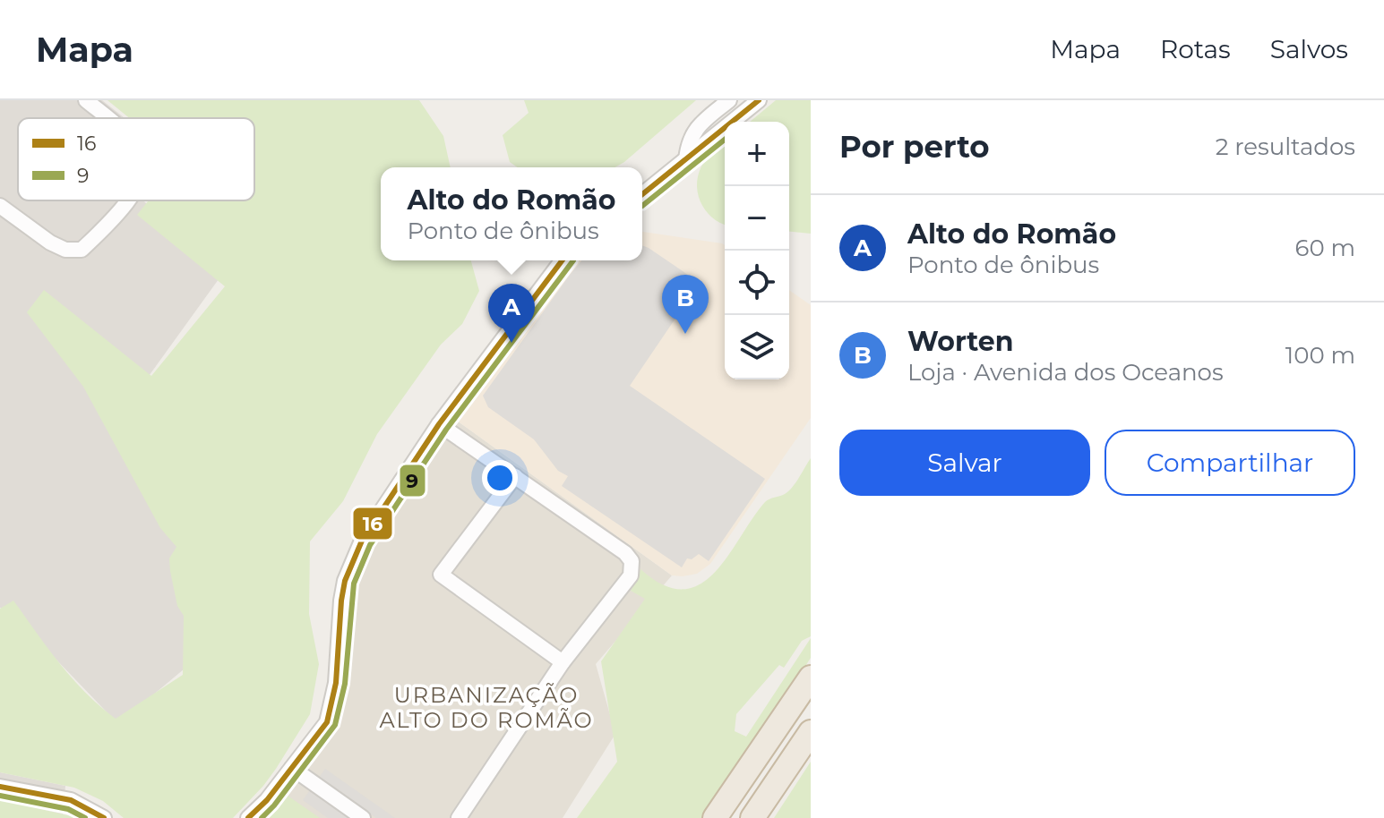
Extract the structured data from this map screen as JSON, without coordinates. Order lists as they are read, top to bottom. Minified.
{"districts":["URBANIZAÇÃO ALTO DO ROMÃO"],"lines":["transit line 16","transit line 9"],"legend":["16","9"],"page":{"header":"Mapa","nav":["Mapa","Rotas","Salvos"],"heading":["Por perto","2 resultados"],"map_buttons":["+","−"],"popup":["Alto do Romão","Ponto de ônibus"],"list":[{"mark":"A","name":"Alto do Romão","note":"Ponto de ônibus","value":"60 m"},{"mark":"B","name":"Worten","note":"Loja · Avenida dos Oceanos","value":"100 m"}],"pins":["B","A"],"buttons":["Salvar","Compartilhar"]}}
